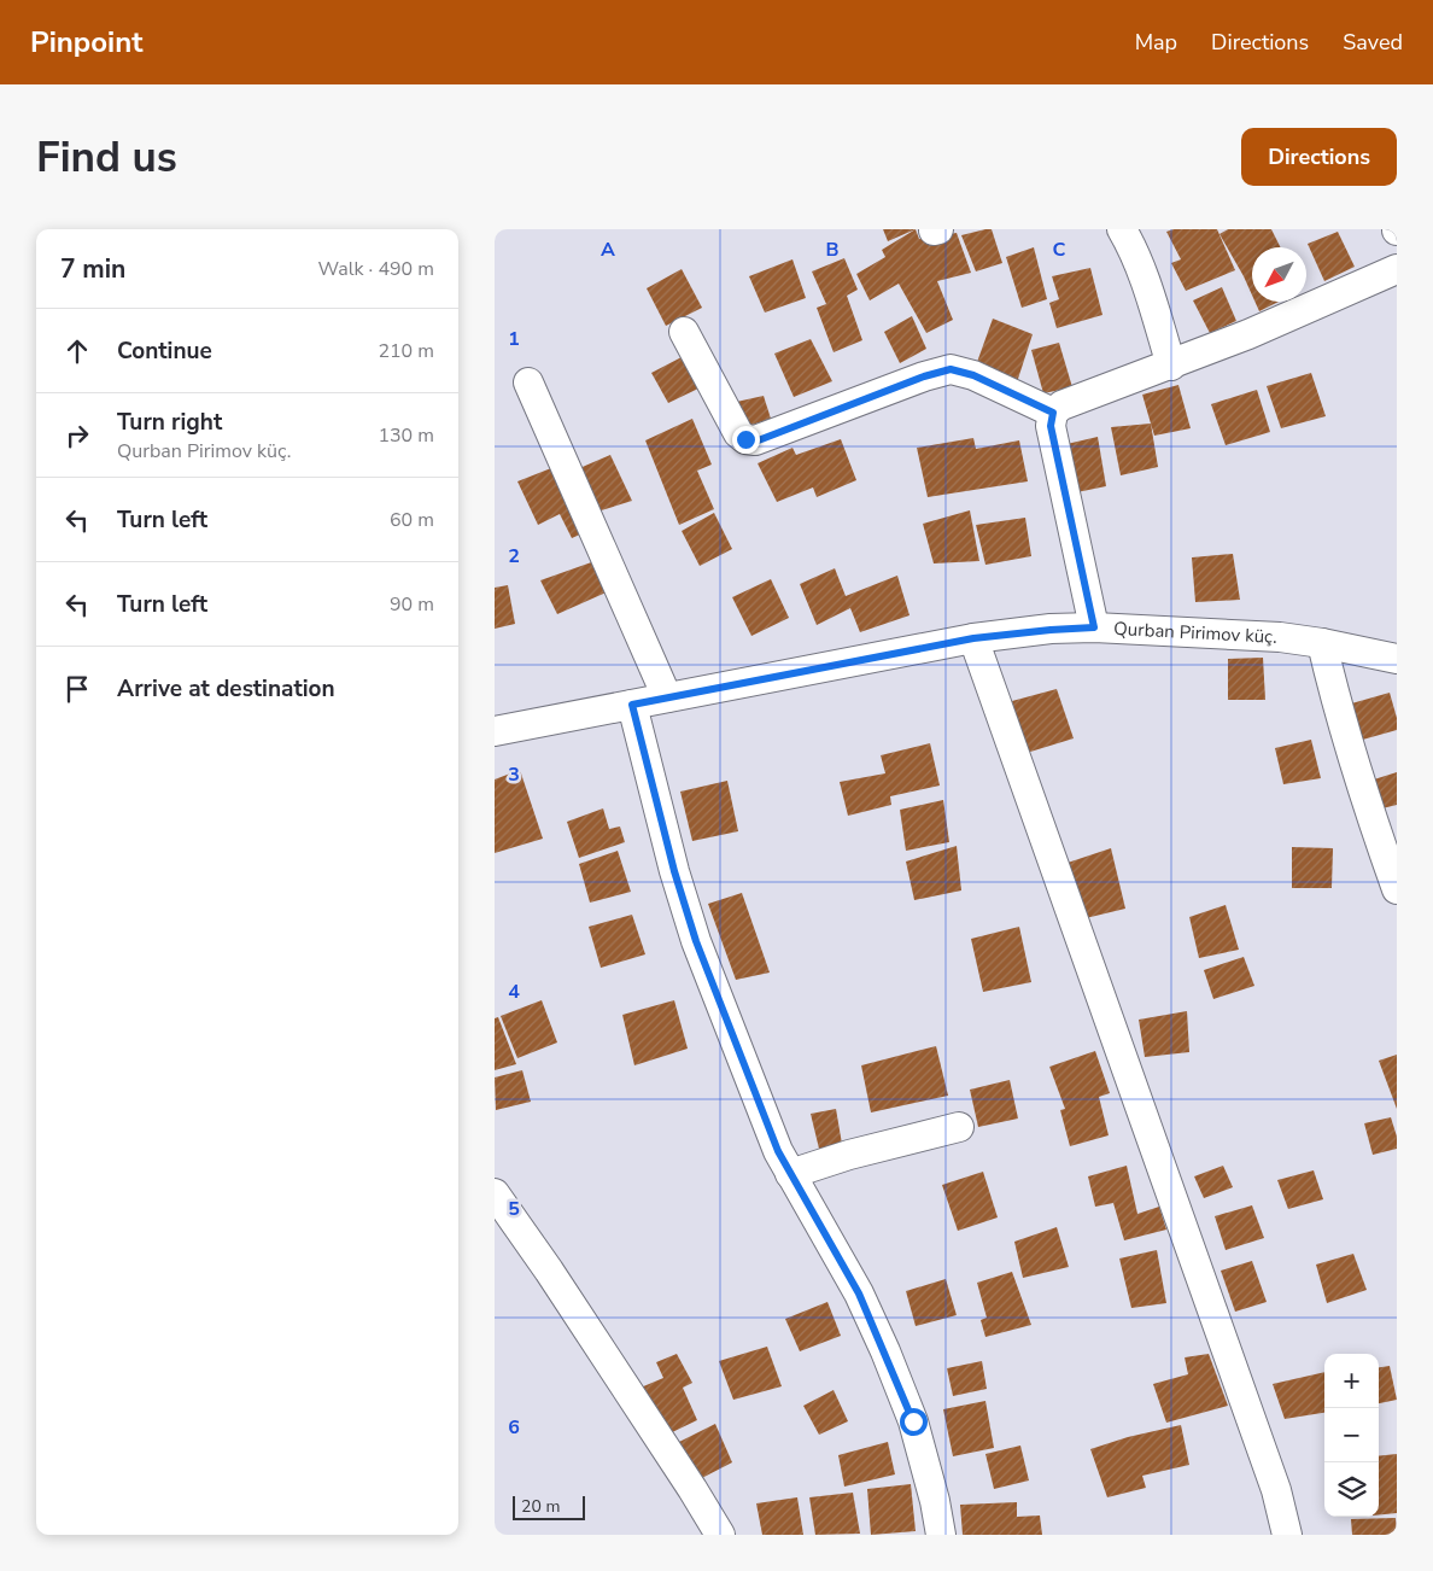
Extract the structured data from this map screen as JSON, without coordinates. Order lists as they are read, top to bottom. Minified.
{"streets":{"street":["Qurban Pirimov küç."]},"scale_bar":"20 m","north":"bottom left","page":{"header":"Pinpoint","nav":["Map","Directions","Saved"],"buttons":"Directions","title":"Find us","heading":["7 min","Walk · 490 m"],"list":[["Continue","210 m"],["Turn right","Qurban Pirimov küç.","130 m"],["Turn left","60 m"],["Turn left","90 m"],"Arrive at destination"],"map_buttons":["+","−"],"scale":"20 m"},"grid":{"columns":["A","B","C"],"rows":["1","2","3","4","5","6"]}}
